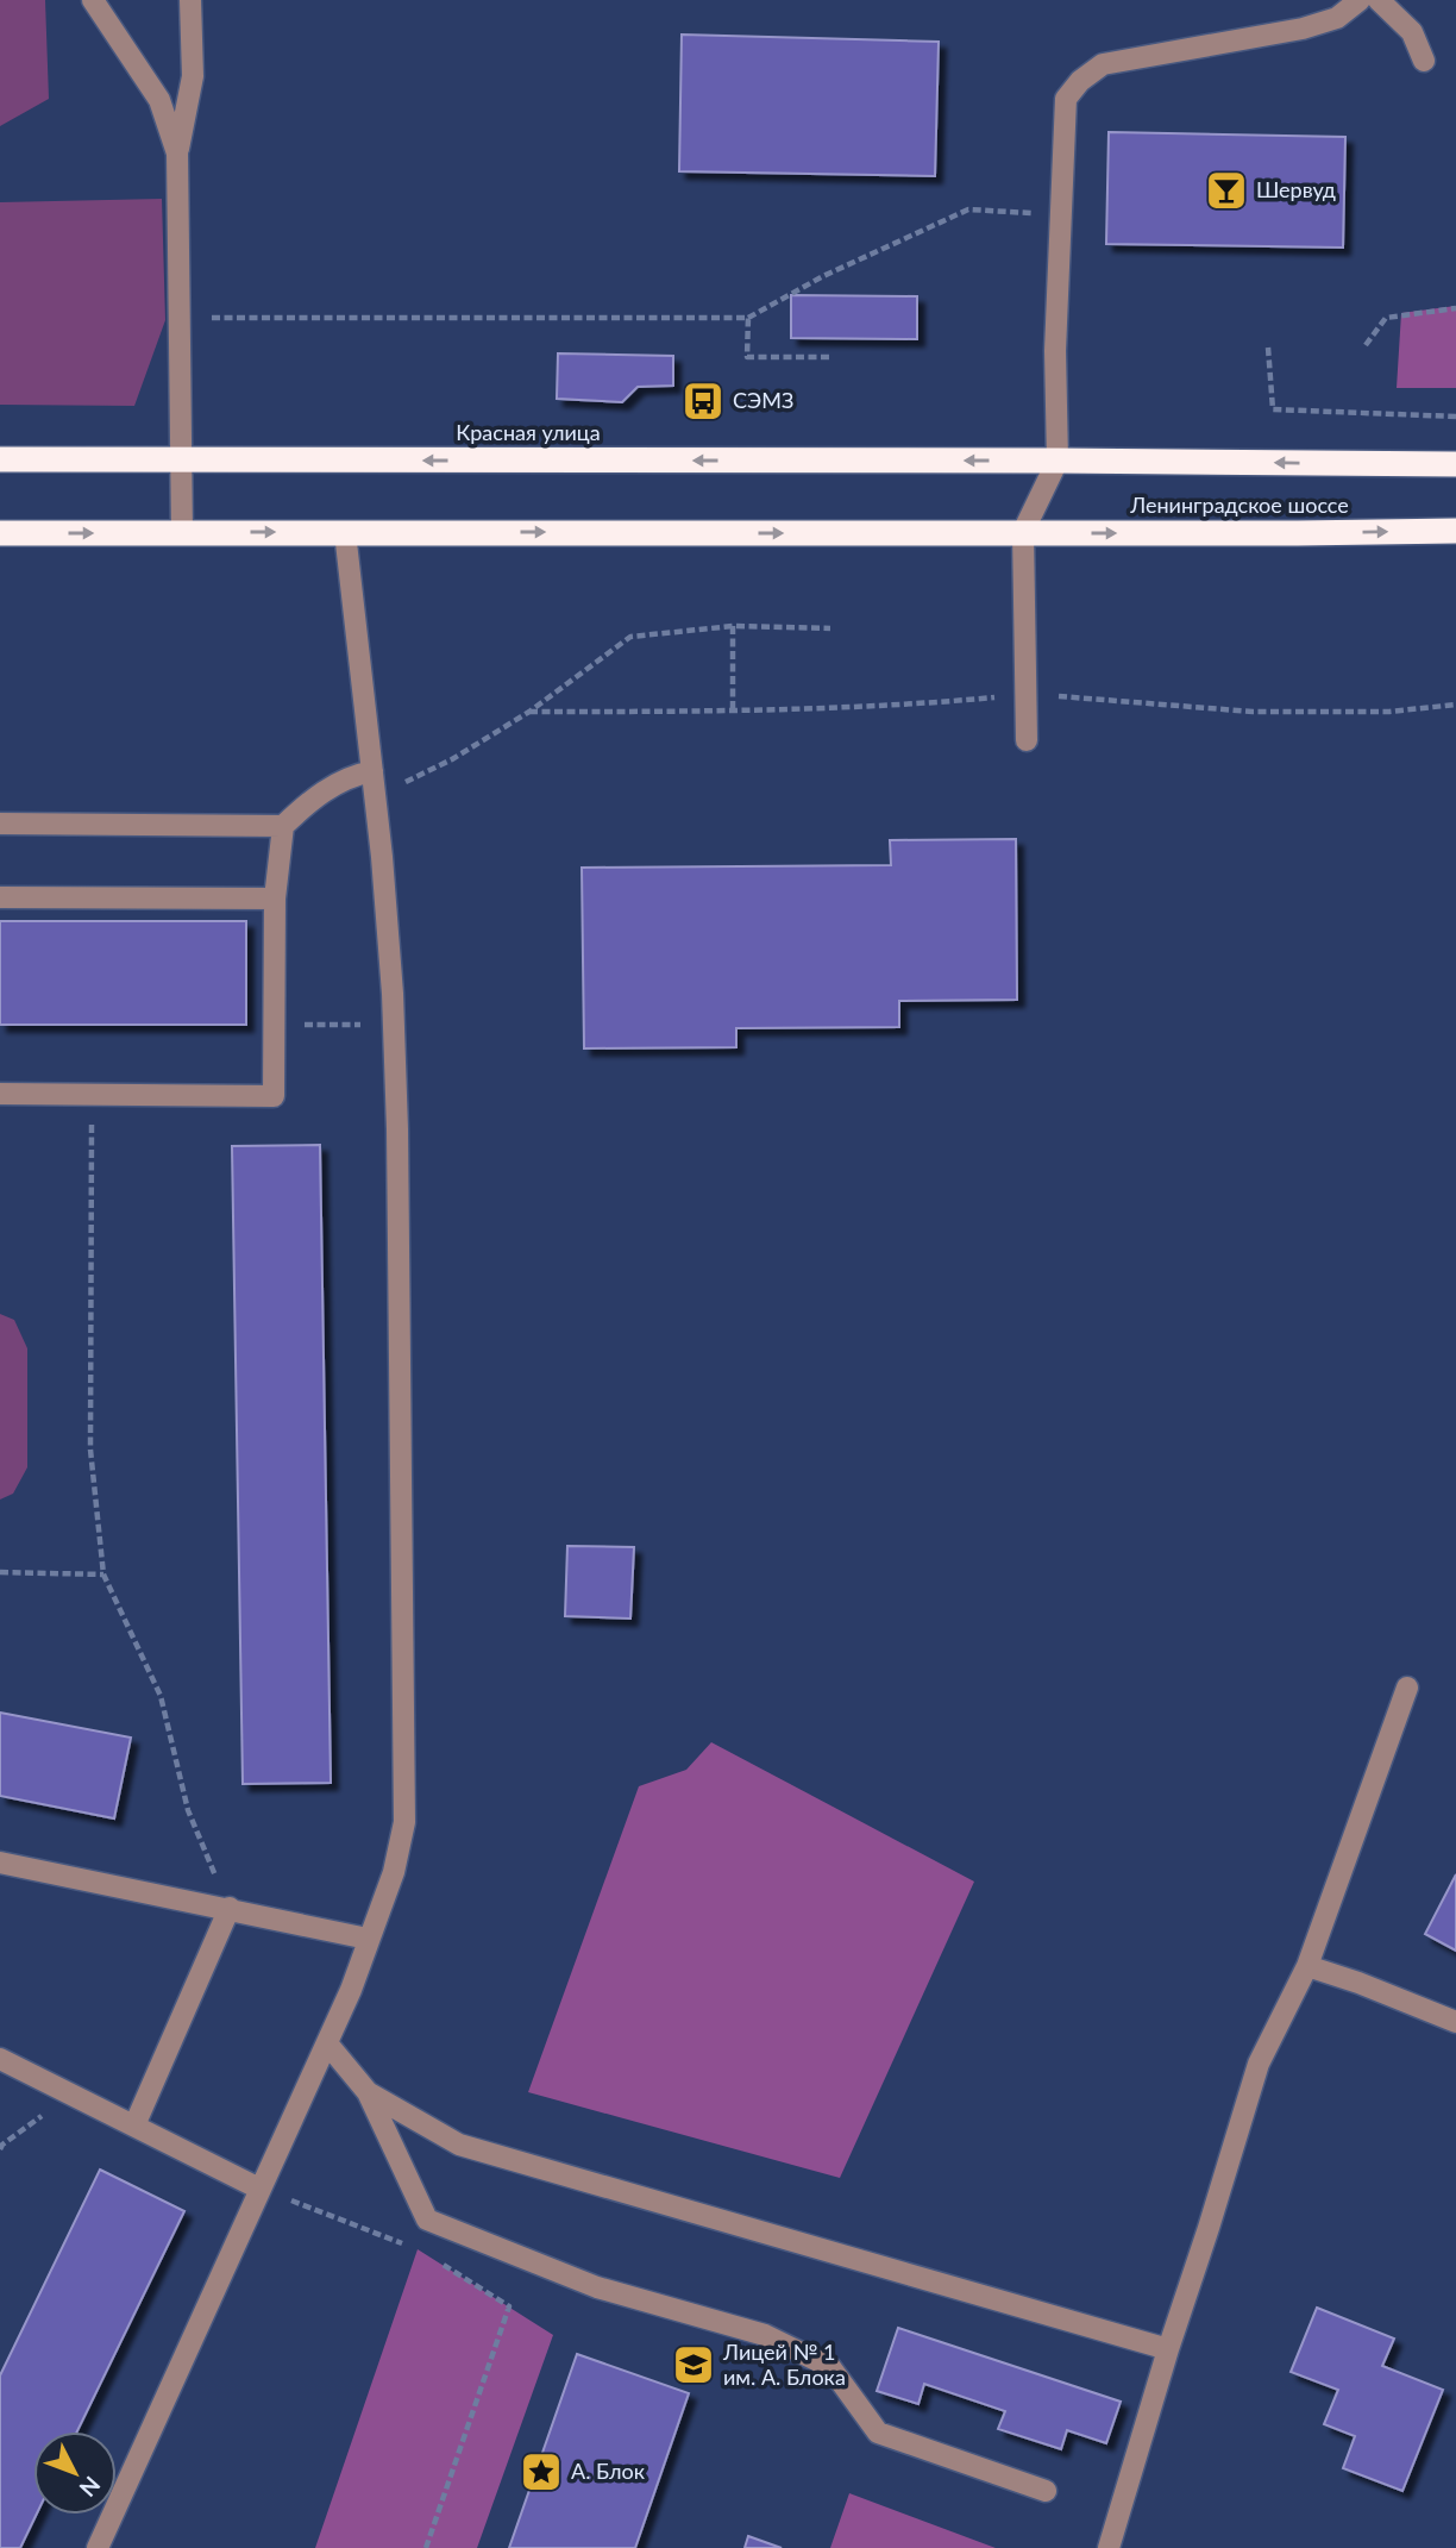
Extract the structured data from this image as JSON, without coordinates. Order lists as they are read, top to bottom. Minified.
{"streets":{"highway":["Красная улица","Ленинградское шоссе"]},"crossings":[["Красная улица","Ленинградское шоссе"]],"places":{"bar":["Шервуд"],"bus stop":["СЭМЗ"],"school or university":["Лицей № 1 им. А. Блока"],"place":["А. Блок"]},"north":"bottom right"}
